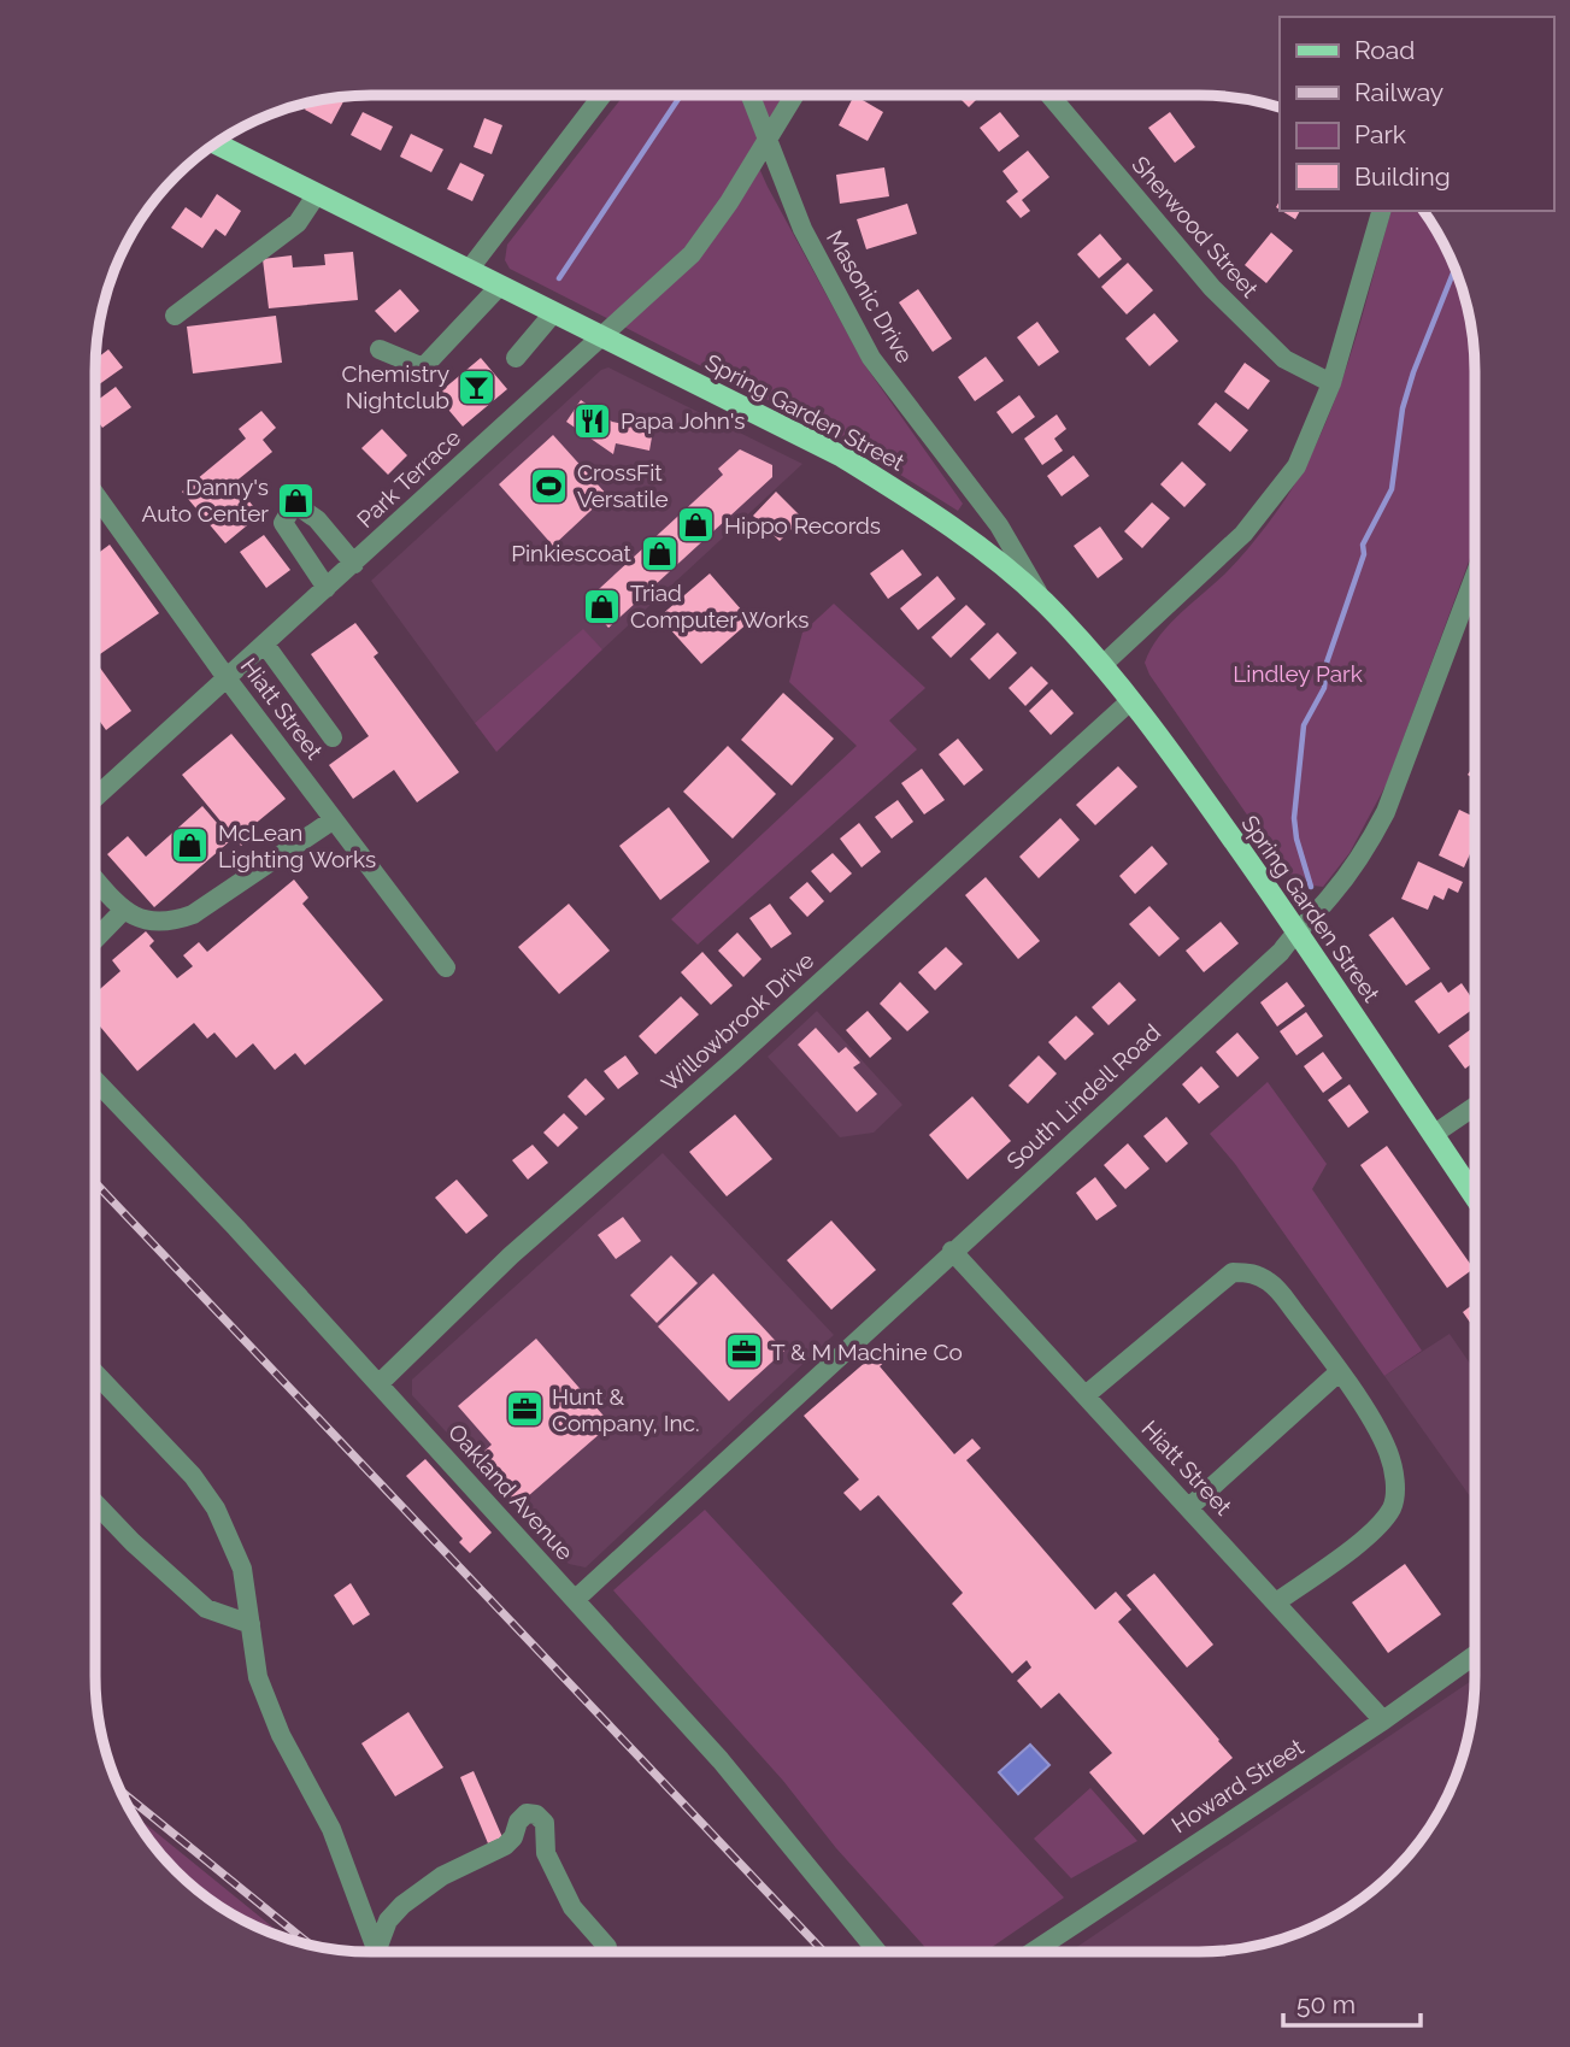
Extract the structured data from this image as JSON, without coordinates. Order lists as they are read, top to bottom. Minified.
{"streets":{"main road":["Spring Garden Street"],"street":["Sherwood Street","Masonic Drive","Park Terrace","Hiatt Street","Willowbrook Drive","South Lindell Road","Oakland Avenue","Howard Street"]},"crossings":[["Masonic Drive","Spring Garden Street"],["Masonic Drive","Park Terrace"],["Spring Garden Street","Park Terrace"],["Spring Garden Street","Willowbrook Drive"],["Spring Garden Street","South Lindell Road"],["Park Terrace","Hiatt Street"],["Hiatt Street","South Lindell Road"],["Hiatt Street","Howard Street"],["Willowbrook Drive","Oakland Avenue"],["South Lindell Road","Oakland Avenue"]],"parks":["Lindley Park"],"places":{"bar":["Chemistry Nightclub"],"restaurant":["Papa John's"],"sports":["CrossFit Versatile"],"shop":["Danny's Auto Center","Hippo Records","Pinkiescoat","Triad Computer Works","McLean Lighting Works"],"office":["T & M Machine Co","Hunt & Company, Inc."]},"legend":["Road","Railway","Park","Building"],"scale_bar":"50 m"}
